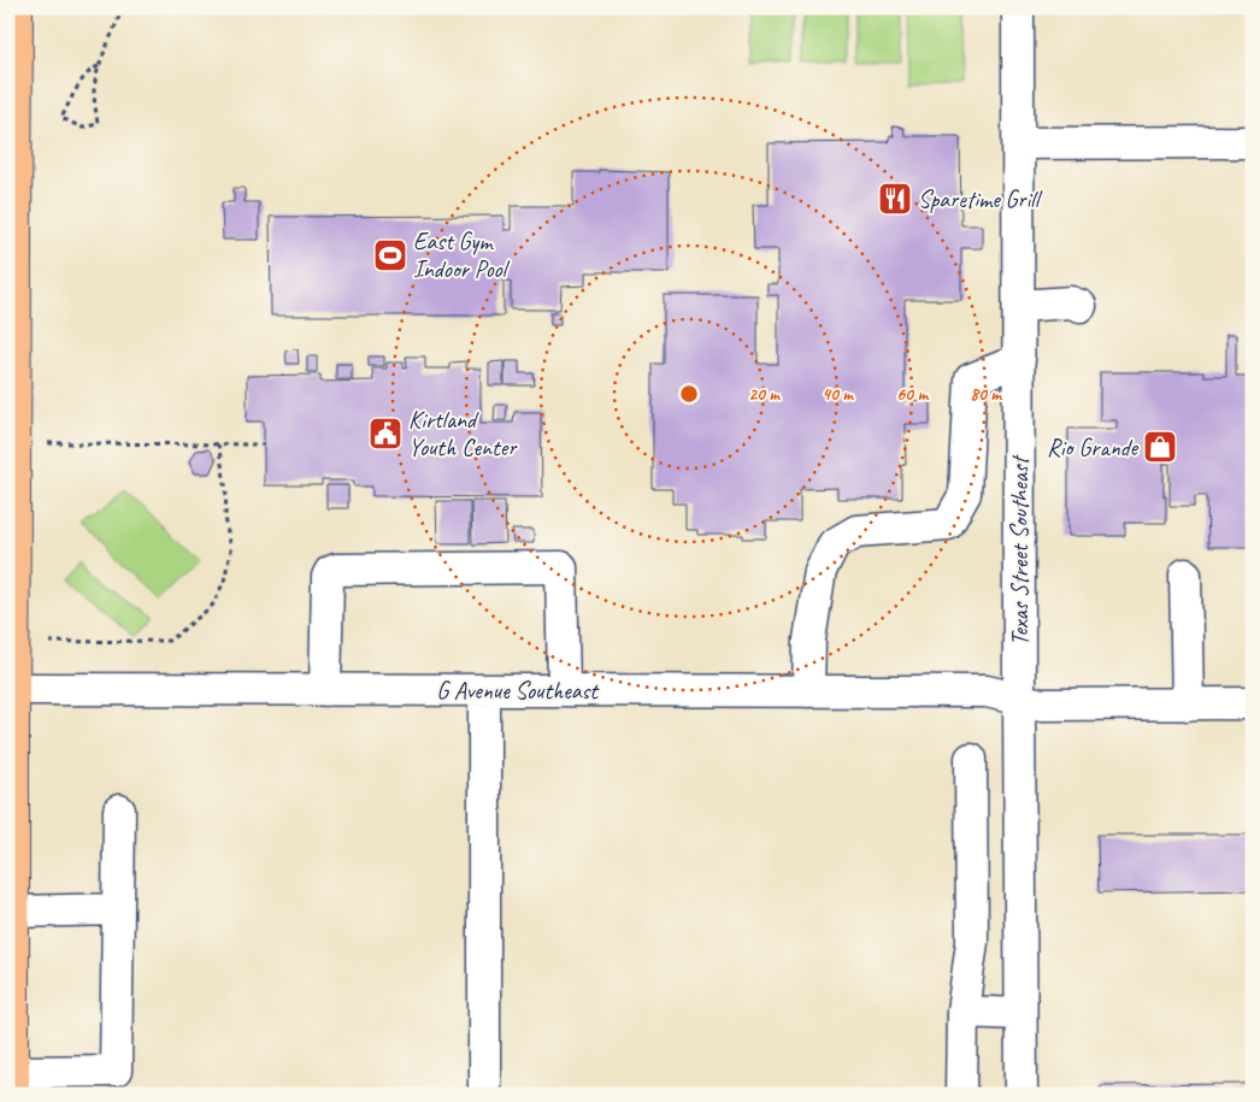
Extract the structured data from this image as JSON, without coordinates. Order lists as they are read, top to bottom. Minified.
{"streets":{"street":["Texas Street Southeast","G Avenue Southeast"]},"crossings":[["Texas Street Southeast","G Avenue Southeast"]],"places":{"restaurant":["Sparetime Grill"],"sports":["East Gym Indoor Pool"],"public building":["Kirtland Youth Center"],"shop":["Rio Grande"]},"rings":["20 m","40 m","60 m","80 m"]}
